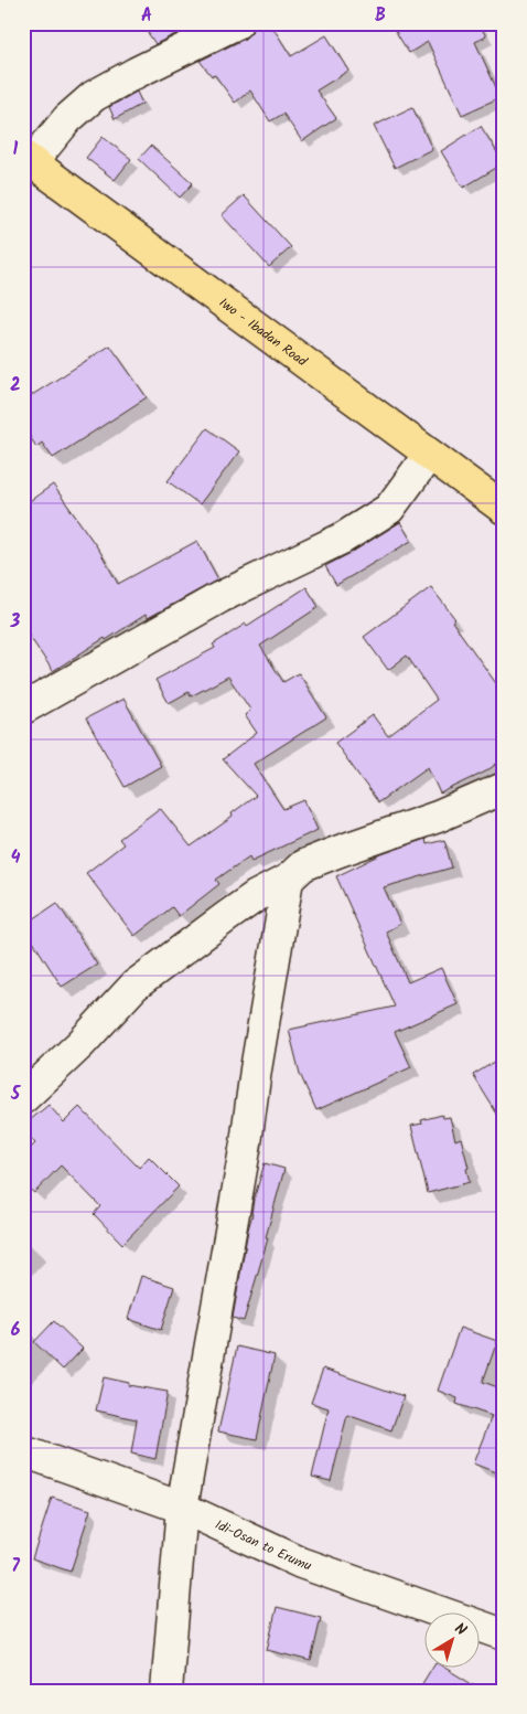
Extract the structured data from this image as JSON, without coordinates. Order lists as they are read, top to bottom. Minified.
{"streets":{"main road":["Iwo - Ibadan Road"],"street":["Idi-Osan to Erumu"]},"north":"top right","grid":{"columns":["A","B"],"rows":["1","2","3","4","5","6","7"]}}
